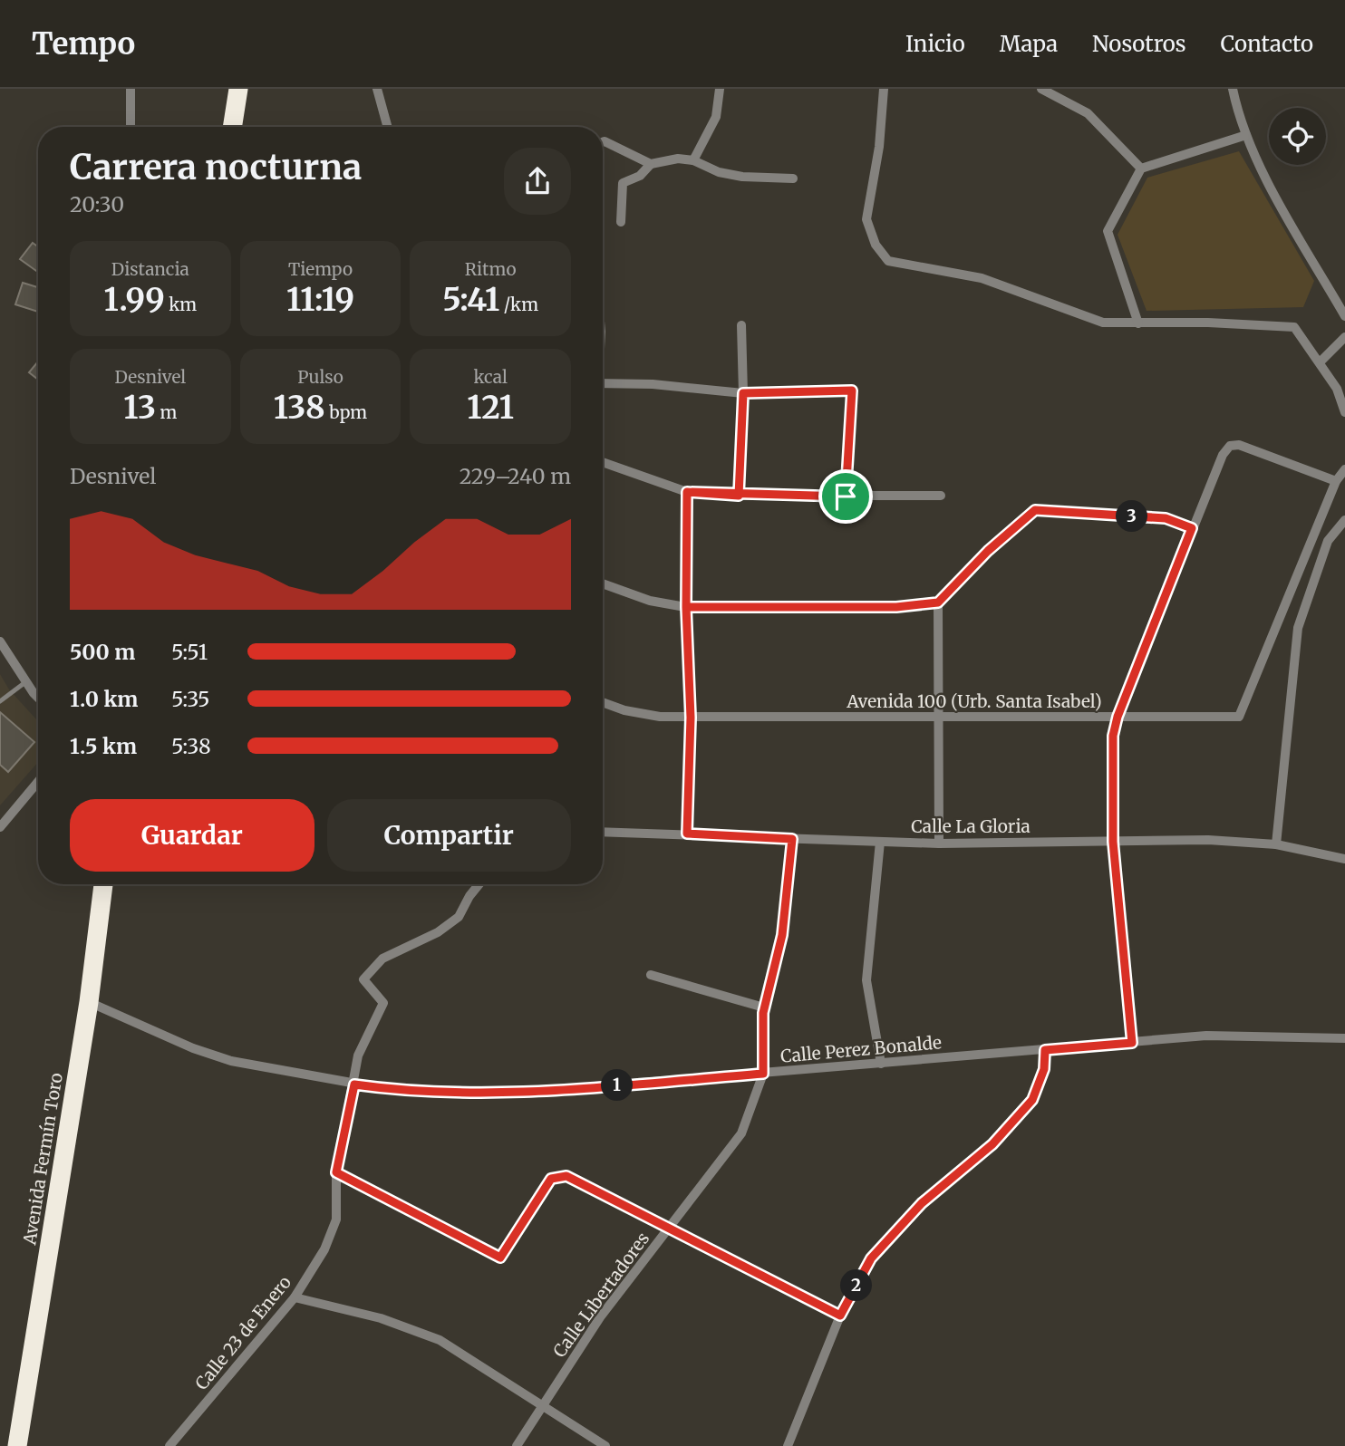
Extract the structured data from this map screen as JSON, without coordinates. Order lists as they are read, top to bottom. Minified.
{"streets":{"highway":["Avenida Fermín Toro"],"street":["Avenida 100 (Urb. Santa Isabel)","Calle La Gloria","Calle Perez Bonalde","Calle Libertadores","Calle 23 de Enero"]},"crossings":[["Calle La Gloria","Calle Libertadores"],["Calle Perez Bonalde","Avenida Fermín Toro"],["Calle Perez Bonalde","Calle Libertadores"],["Calle Perez Bonalde","Calle 23 de Enero"]],"page":{"header":"Tempo","nav":["Inicio","Mapa","Nosotros","Contacto"],"heading":["Carrera nocturna","20:30"],"stats":[["Distancia","1.99 km"],["Tiempo","11:19"],["Ritmo","5:41 /km"],["Desnivel","13 m"],["Pulso","138 bpm"],["kcal","121"]],"chart":["Desnivel","229–240 m"],"pins":["3","1","2"],"list":[{"name":"500 m","note":"5:51"},{"name":"1.0 km","note":"5:35"},{"name":"1.5 km","note":"5:38"}],"buttons":["Guardar","Compartir"]}}
